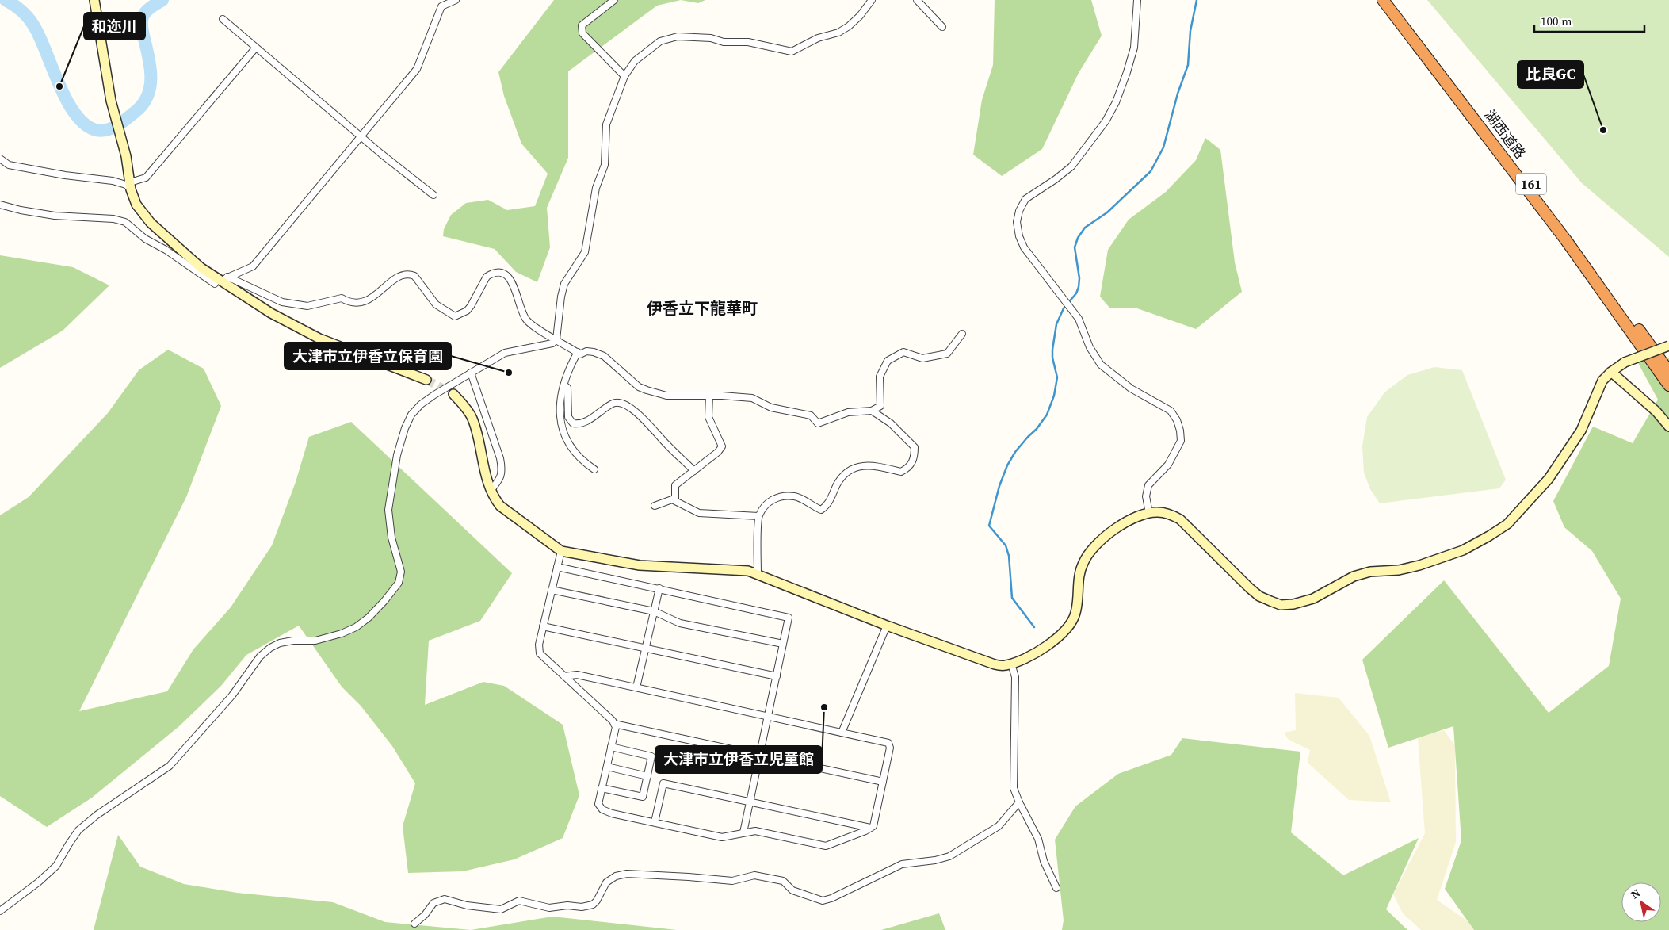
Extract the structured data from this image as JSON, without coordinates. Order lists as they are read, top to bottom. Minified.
{"streets":{"highway":["湖西道路","161"]},"districts":["伊香立下龍華町"],"places":["和迩川","比良GC","大津市立伊香立保育園","大津市立伊香立児童館"],"scale_bar":"100 m","north":"top left"}
